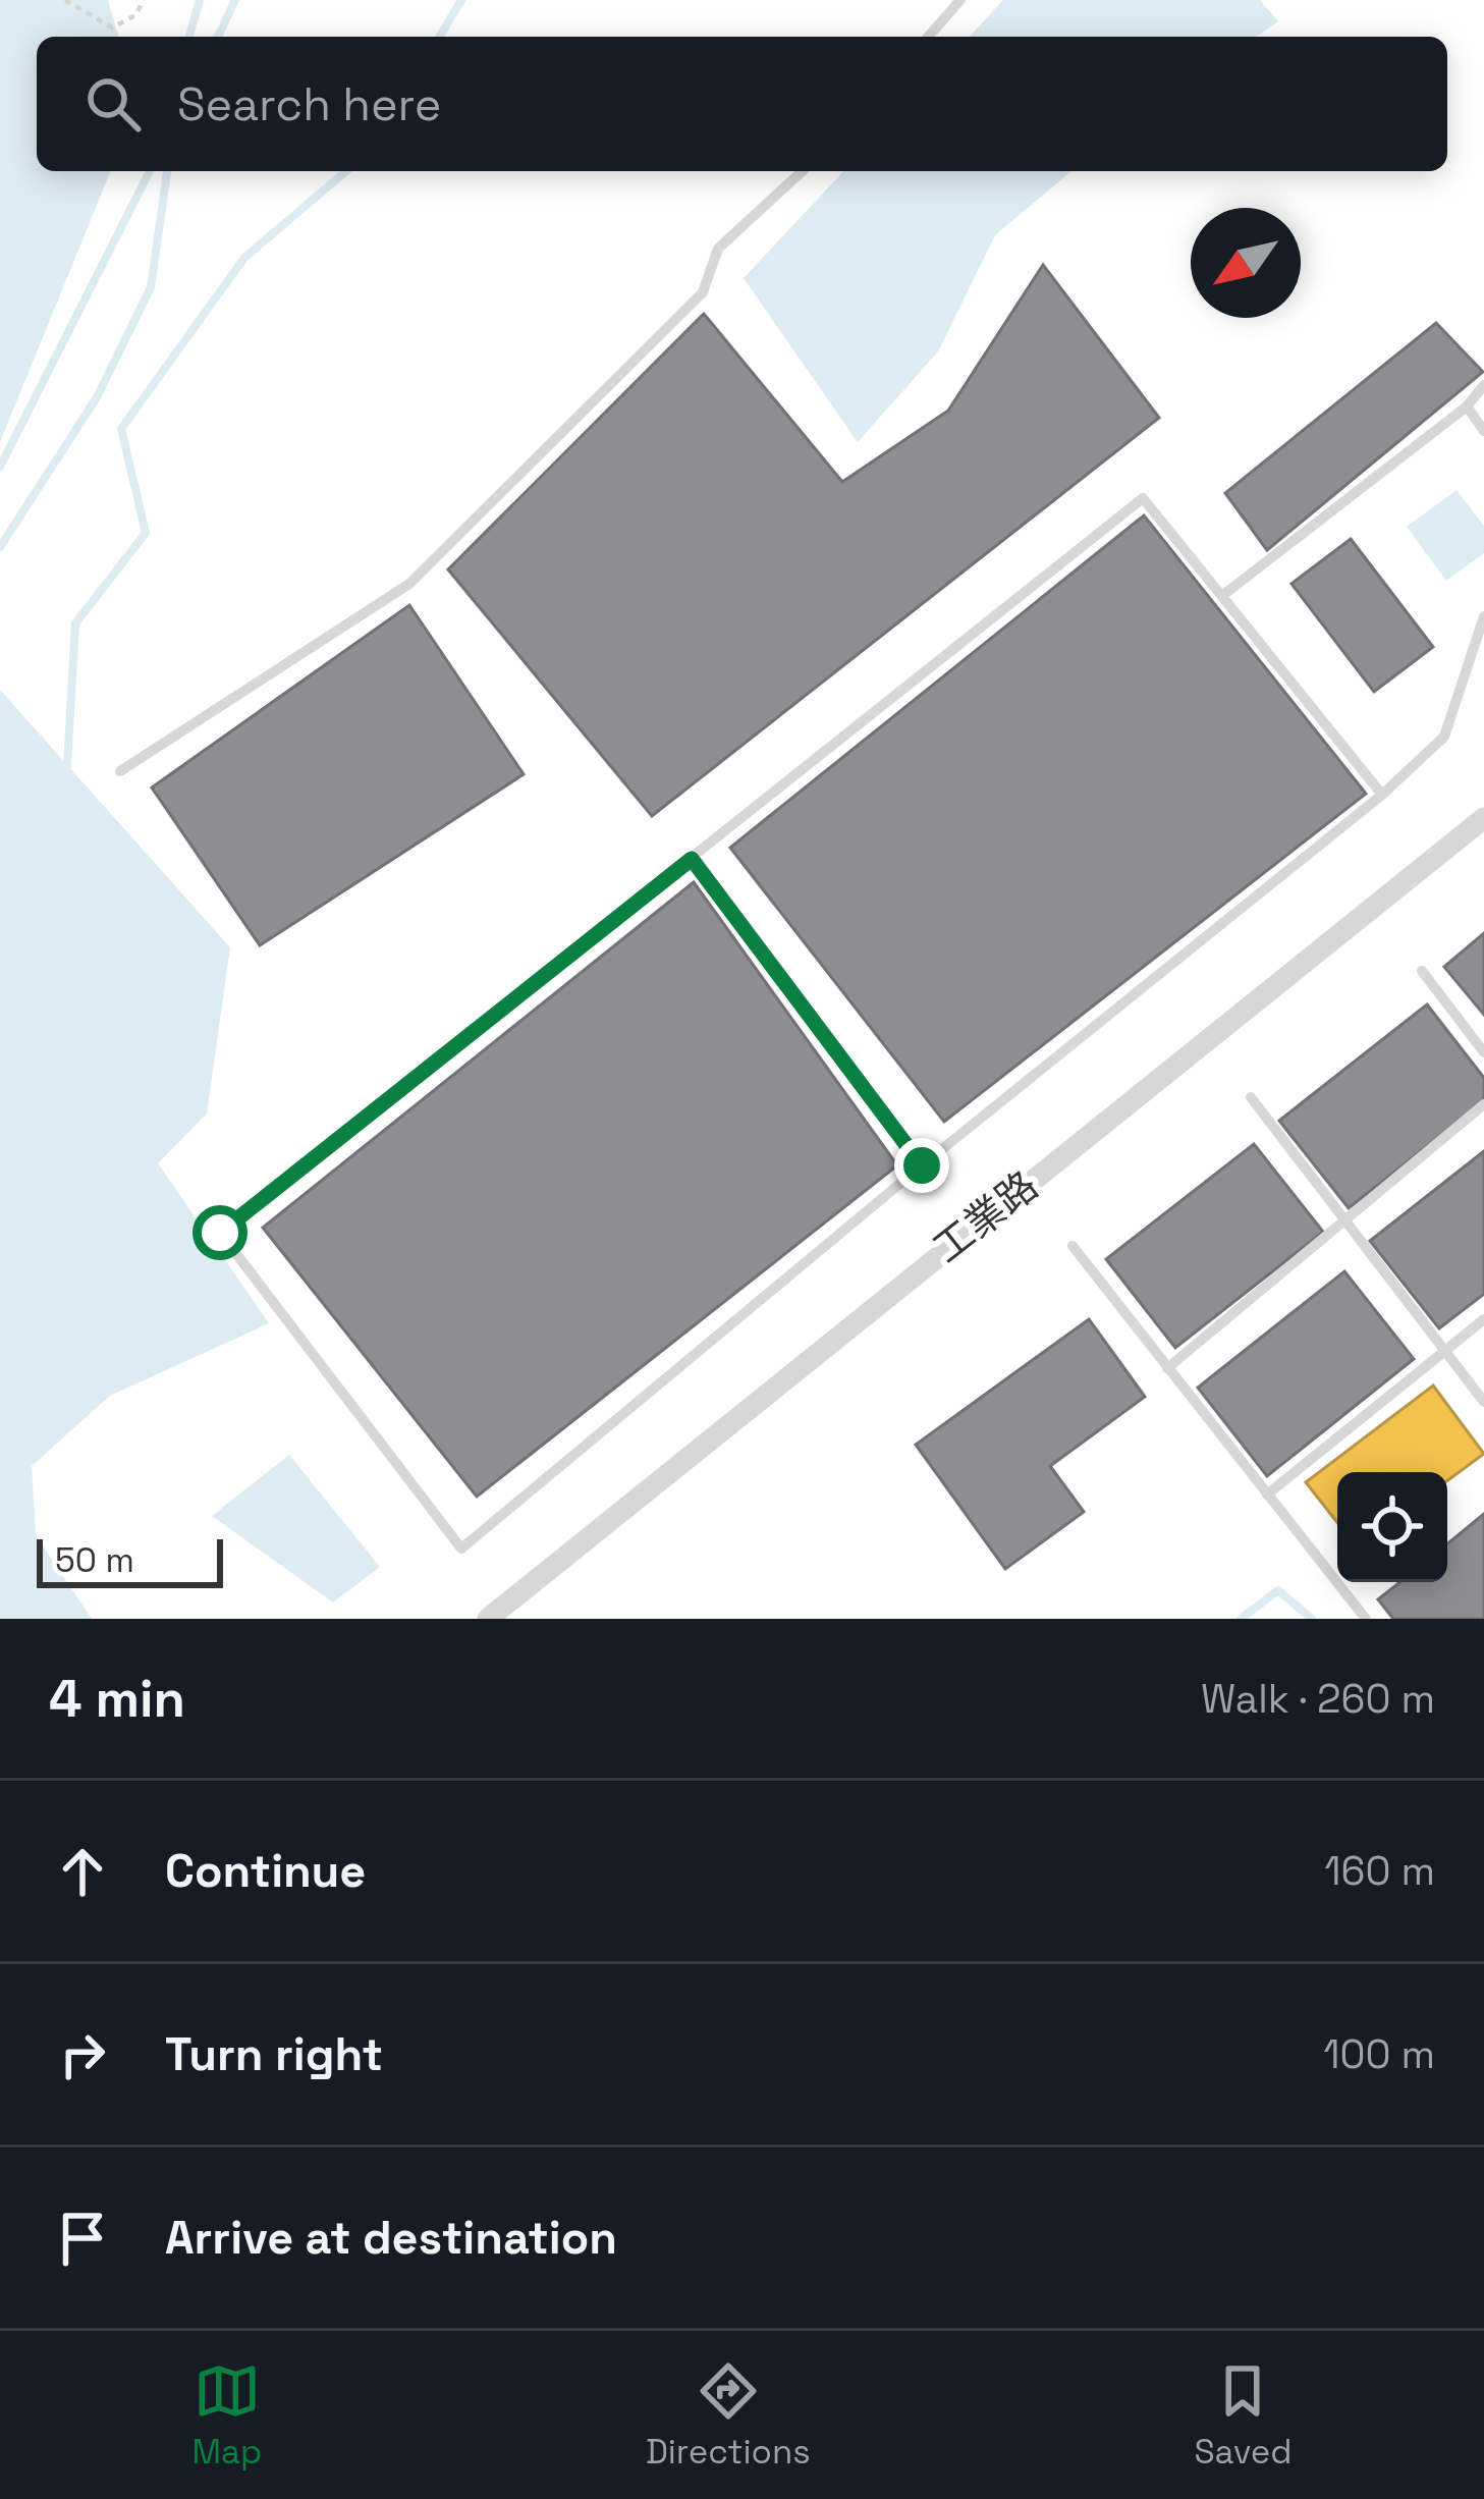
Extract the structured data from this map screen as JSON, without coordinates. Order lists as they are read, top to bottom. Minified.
{"streets":{"street":["工業路"]},"scale_bar":"50 m","north":"bottom left","page":{"search":"Search here","scale":"50 m","heading":["4 min","Walk · 260 m"],"list":[["Continue","160 m"],["Turn right","100 m"],"Arrive at destination"],"nav":["Map","Directions","Saved"]}}
